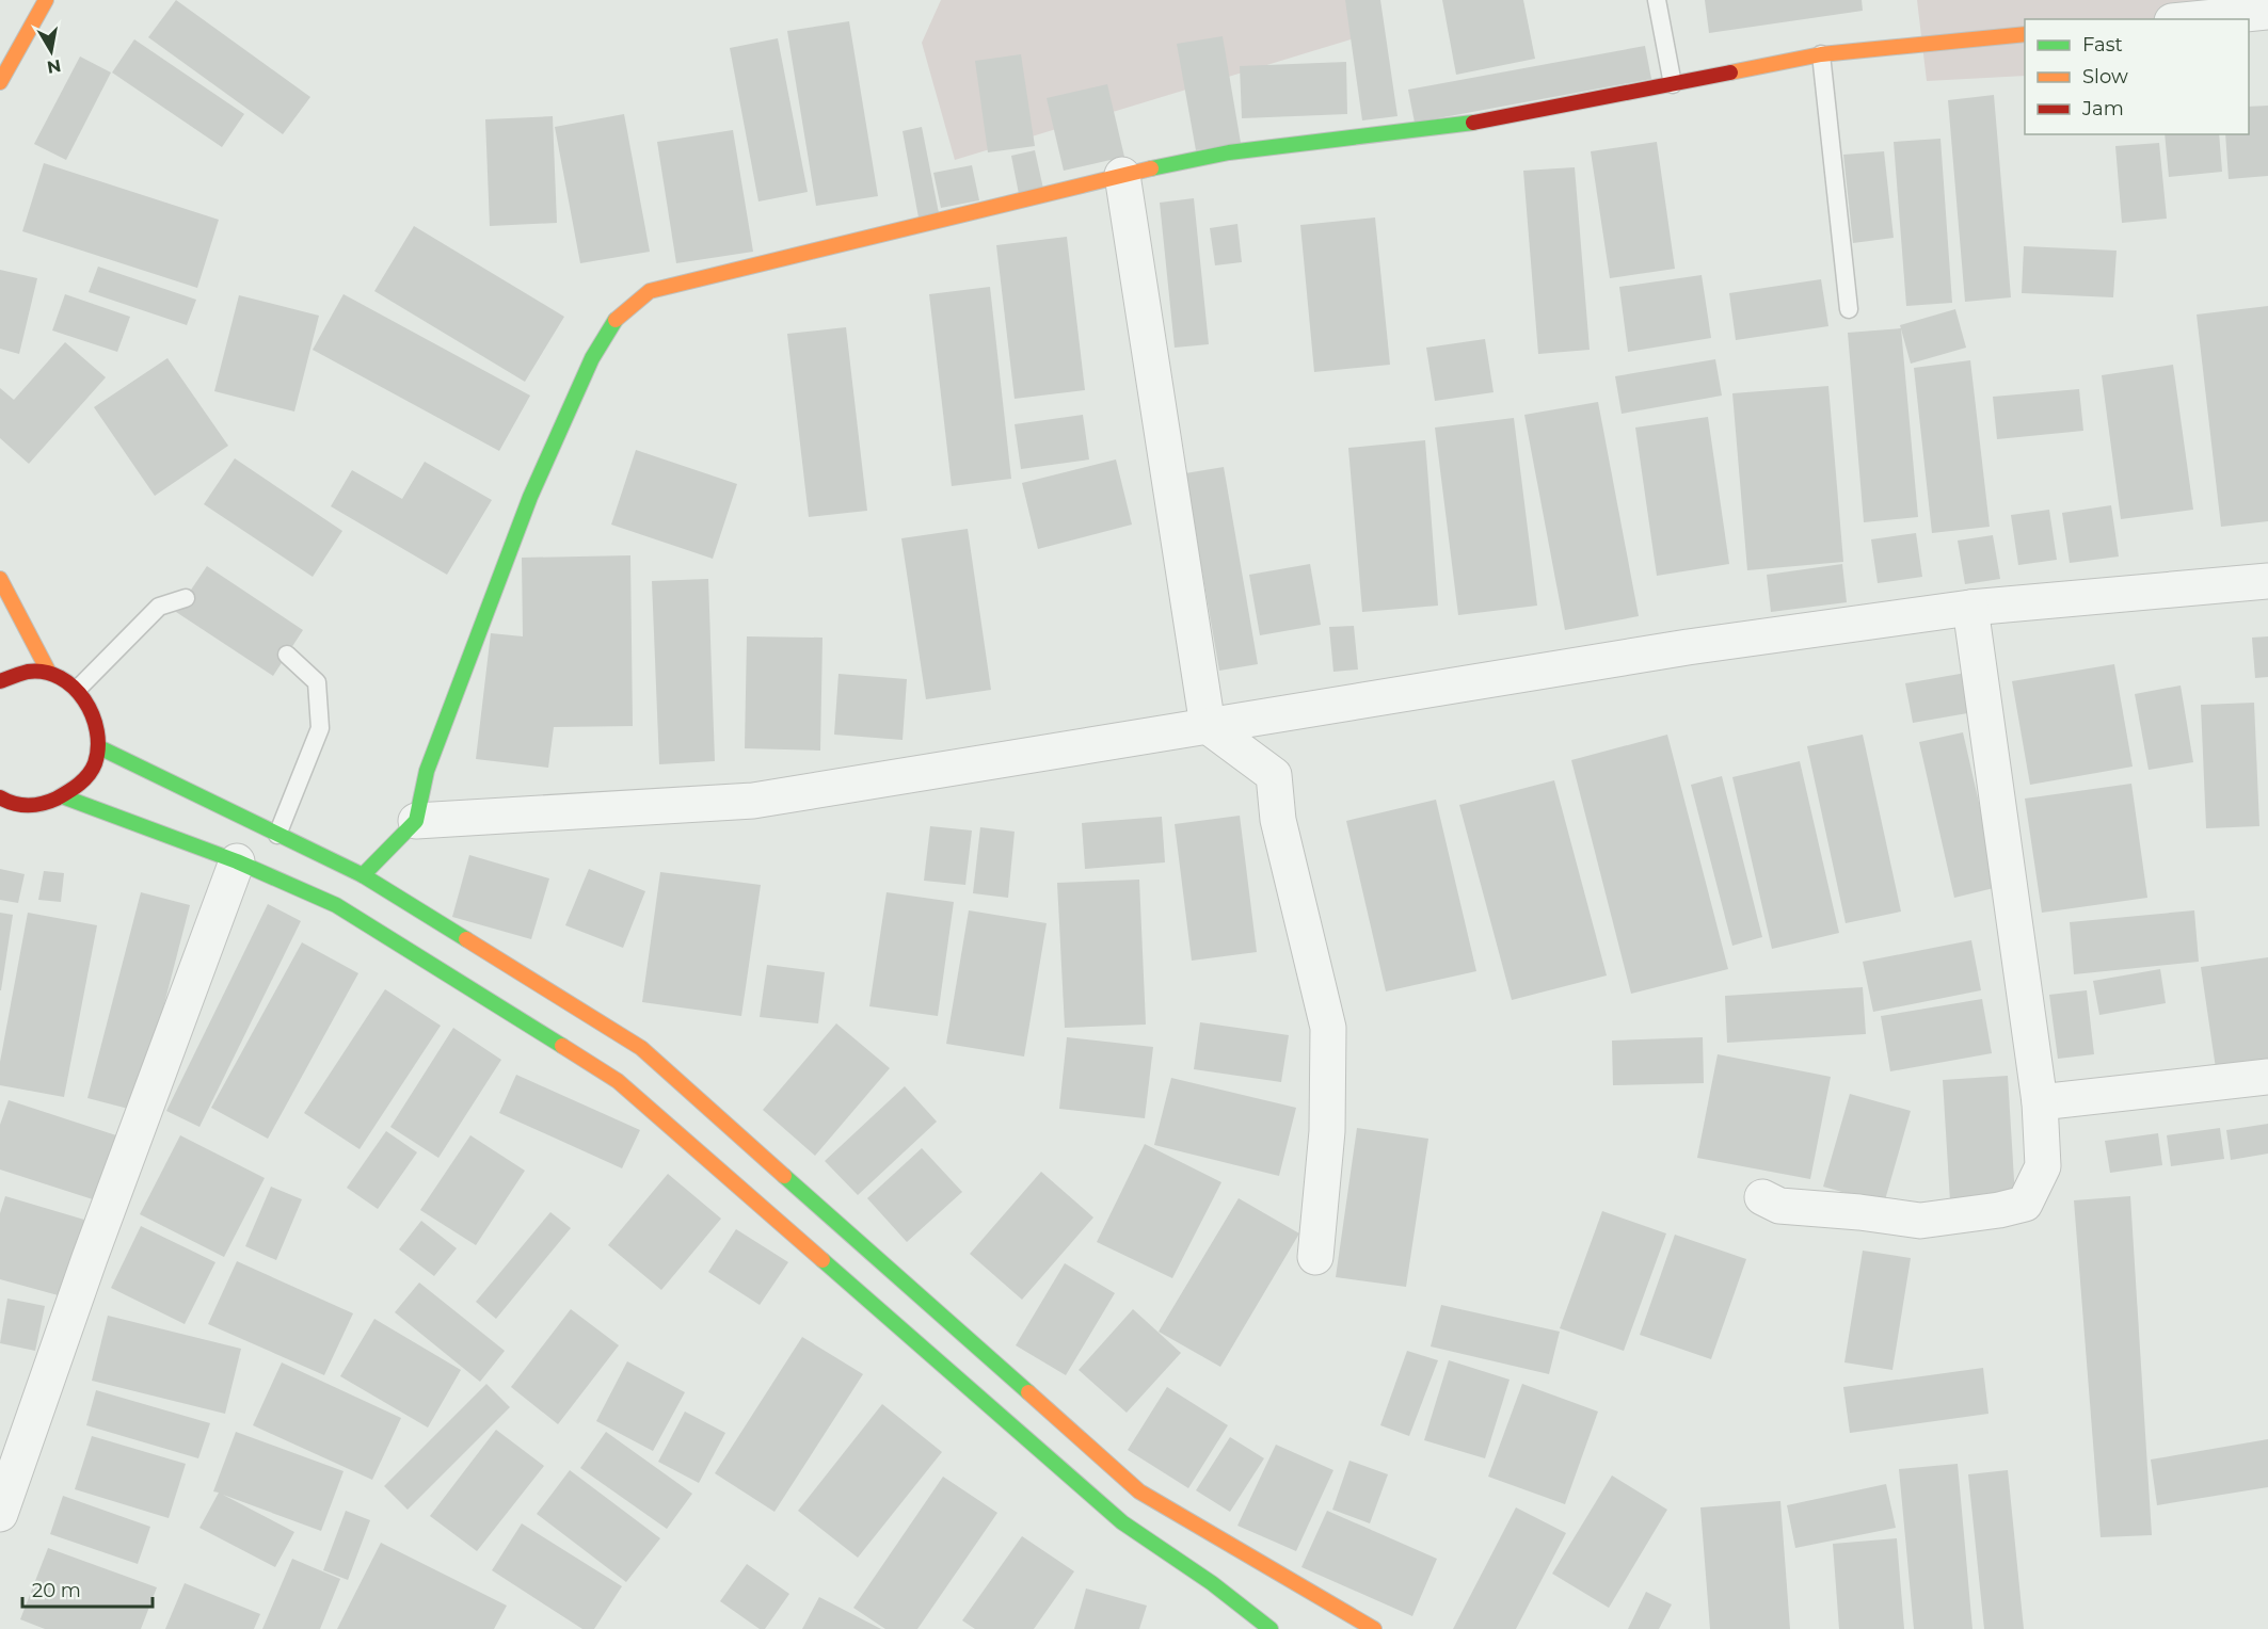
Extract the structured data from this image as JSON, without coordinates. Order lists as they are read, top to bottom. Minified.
{"legend":["Fast","Slow","Jam"],"scale_bar":"20 m","north":"bottom"}
